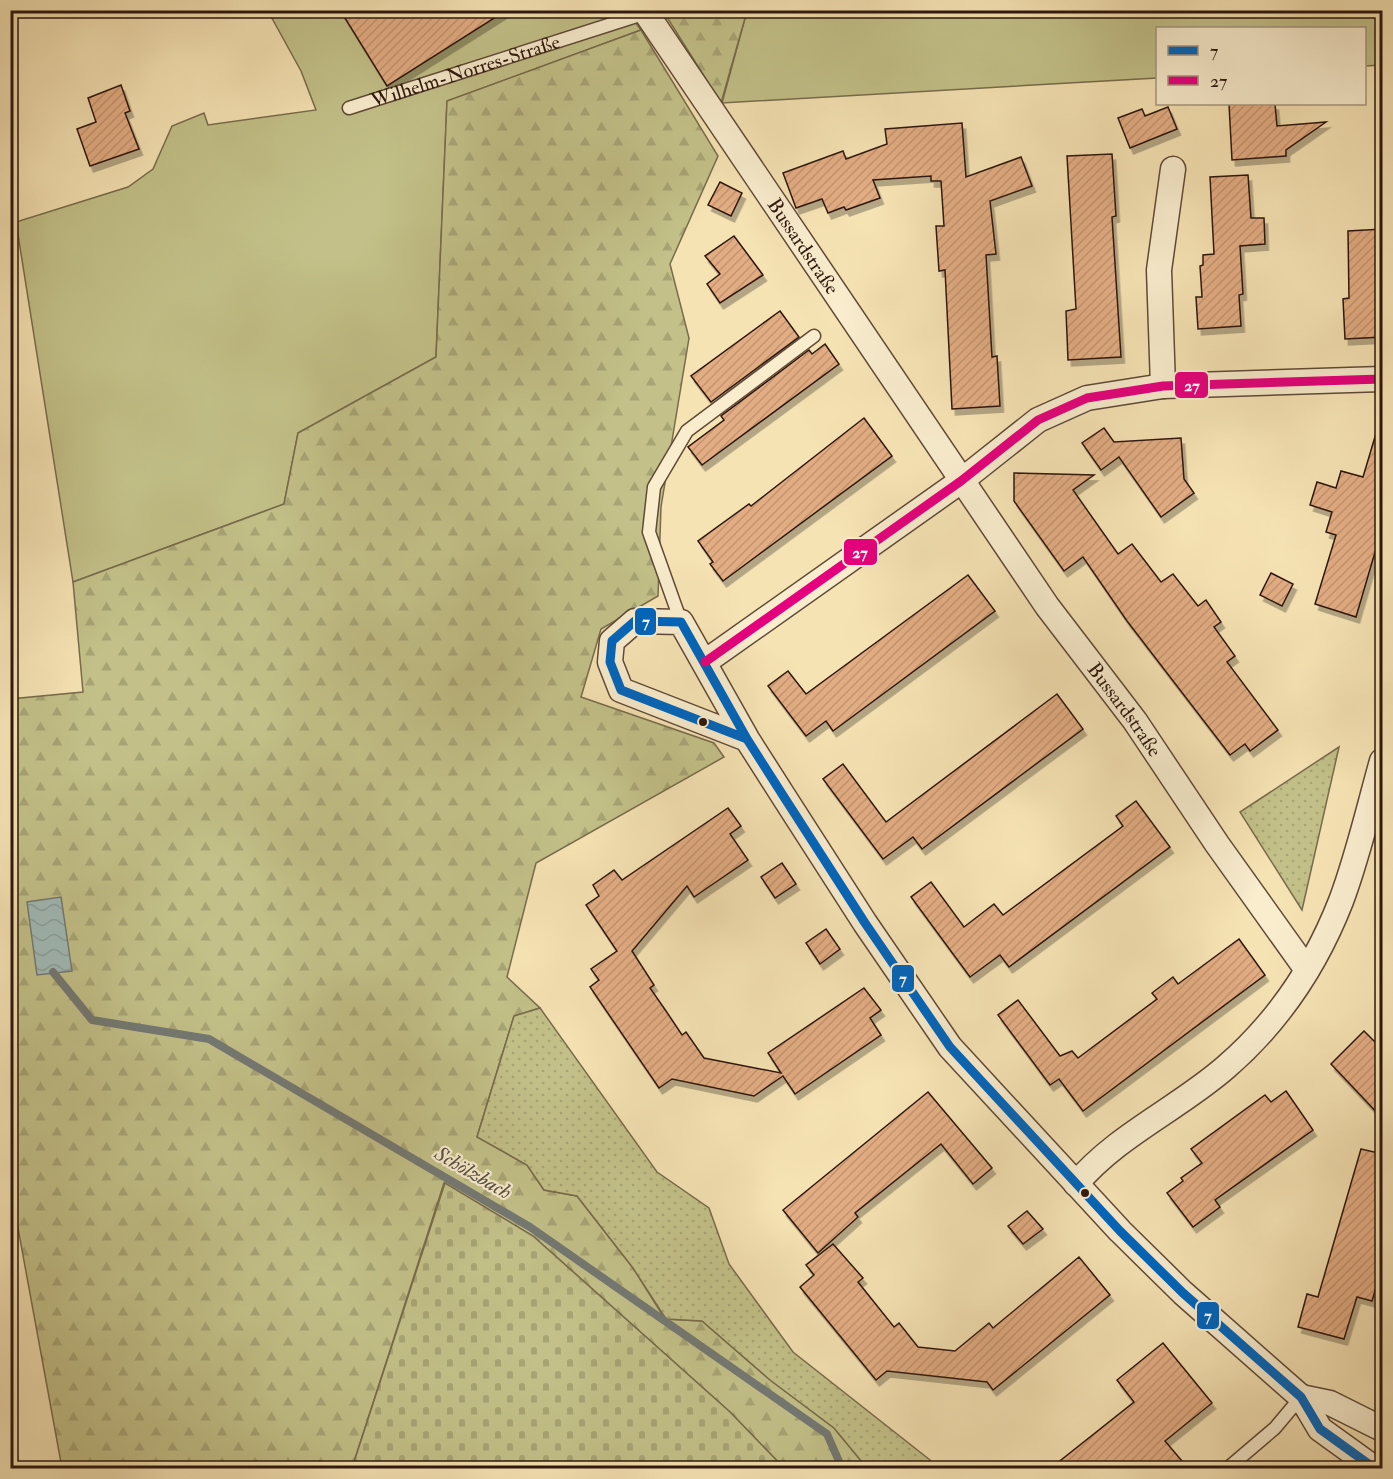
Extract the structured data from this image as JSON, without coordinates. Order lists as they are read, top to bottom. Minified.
{"streets":{"street":["Bussardstraße"],"lane":["Wilhelm-Norres-Straße"]},"crossings":[["Wilhelm-Norres-Straße","Bussardstraße"]],"water":["Schölzbach"],"lines":["transit line 27","transit line 7"],"legend":["7","27"]}
